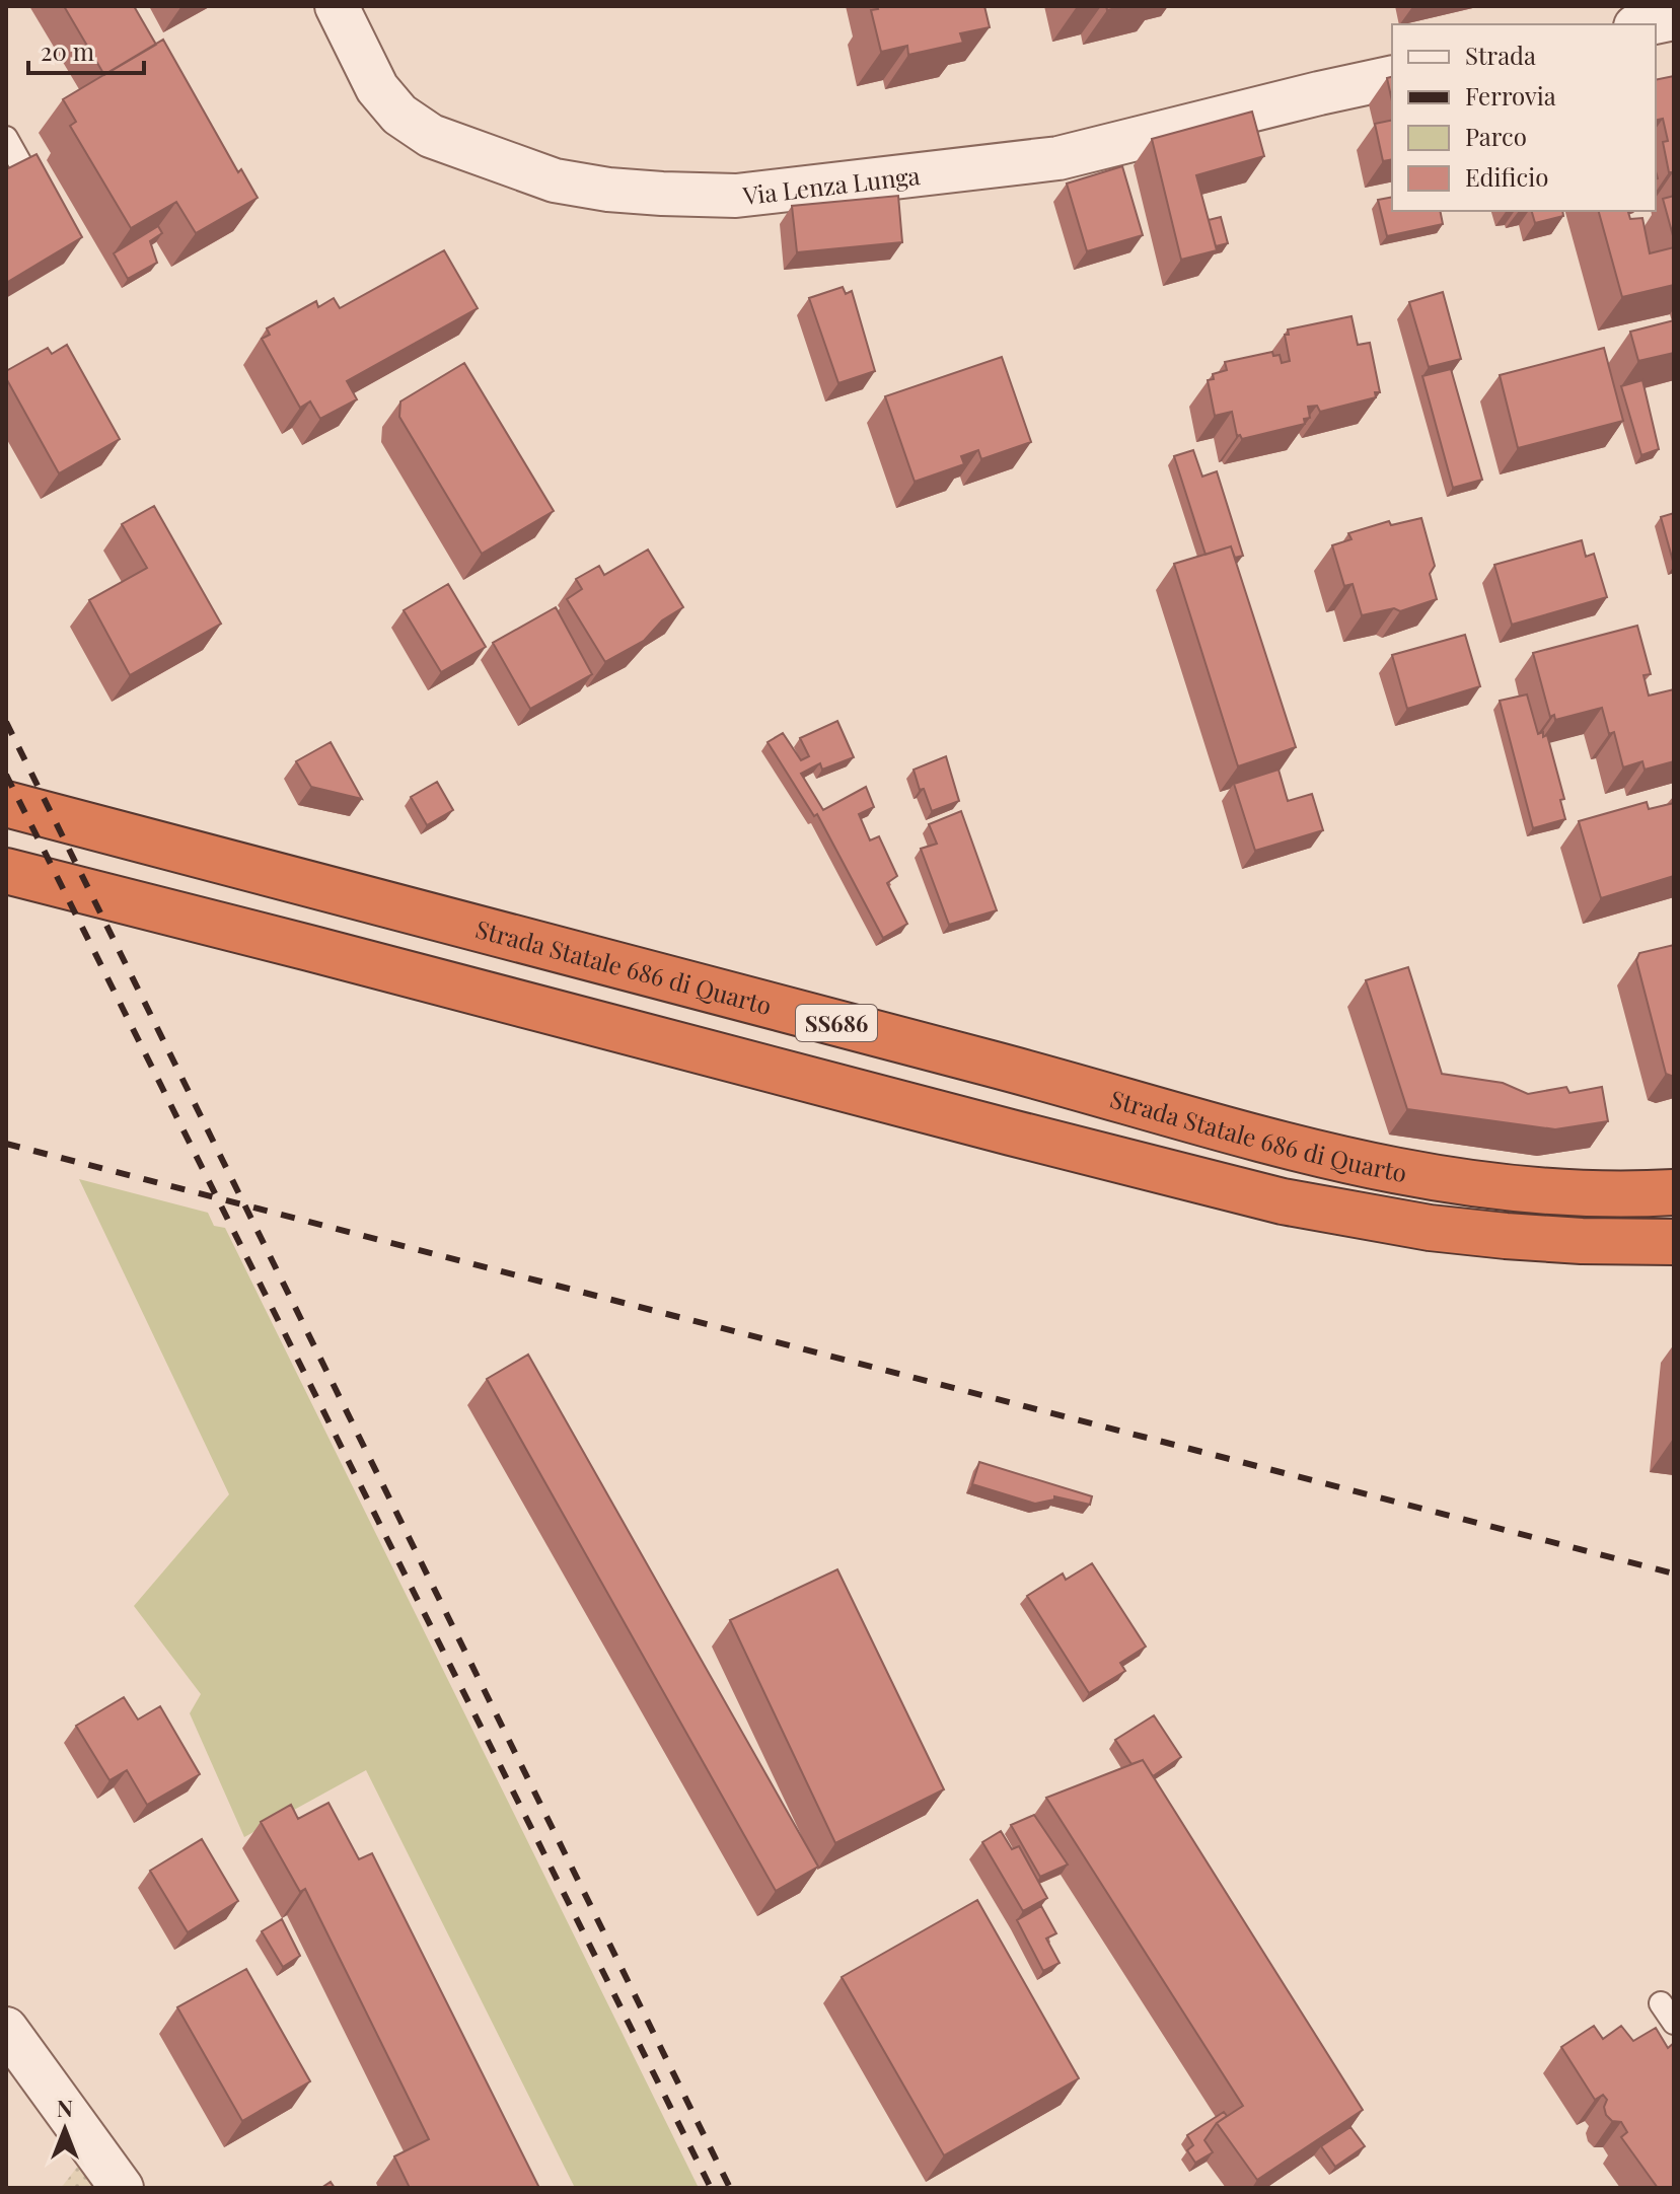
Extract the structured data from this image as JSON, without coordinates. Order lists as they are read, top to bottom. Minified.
{"streets":{"highway":["Strada Statale 686 di Quarto","SS686"],"street":["Via Lenza Lunga"]},"legend":["Strada","Ferrovia","Parco","Edificio"],"scale_bar":"20 m","north":"top"}
